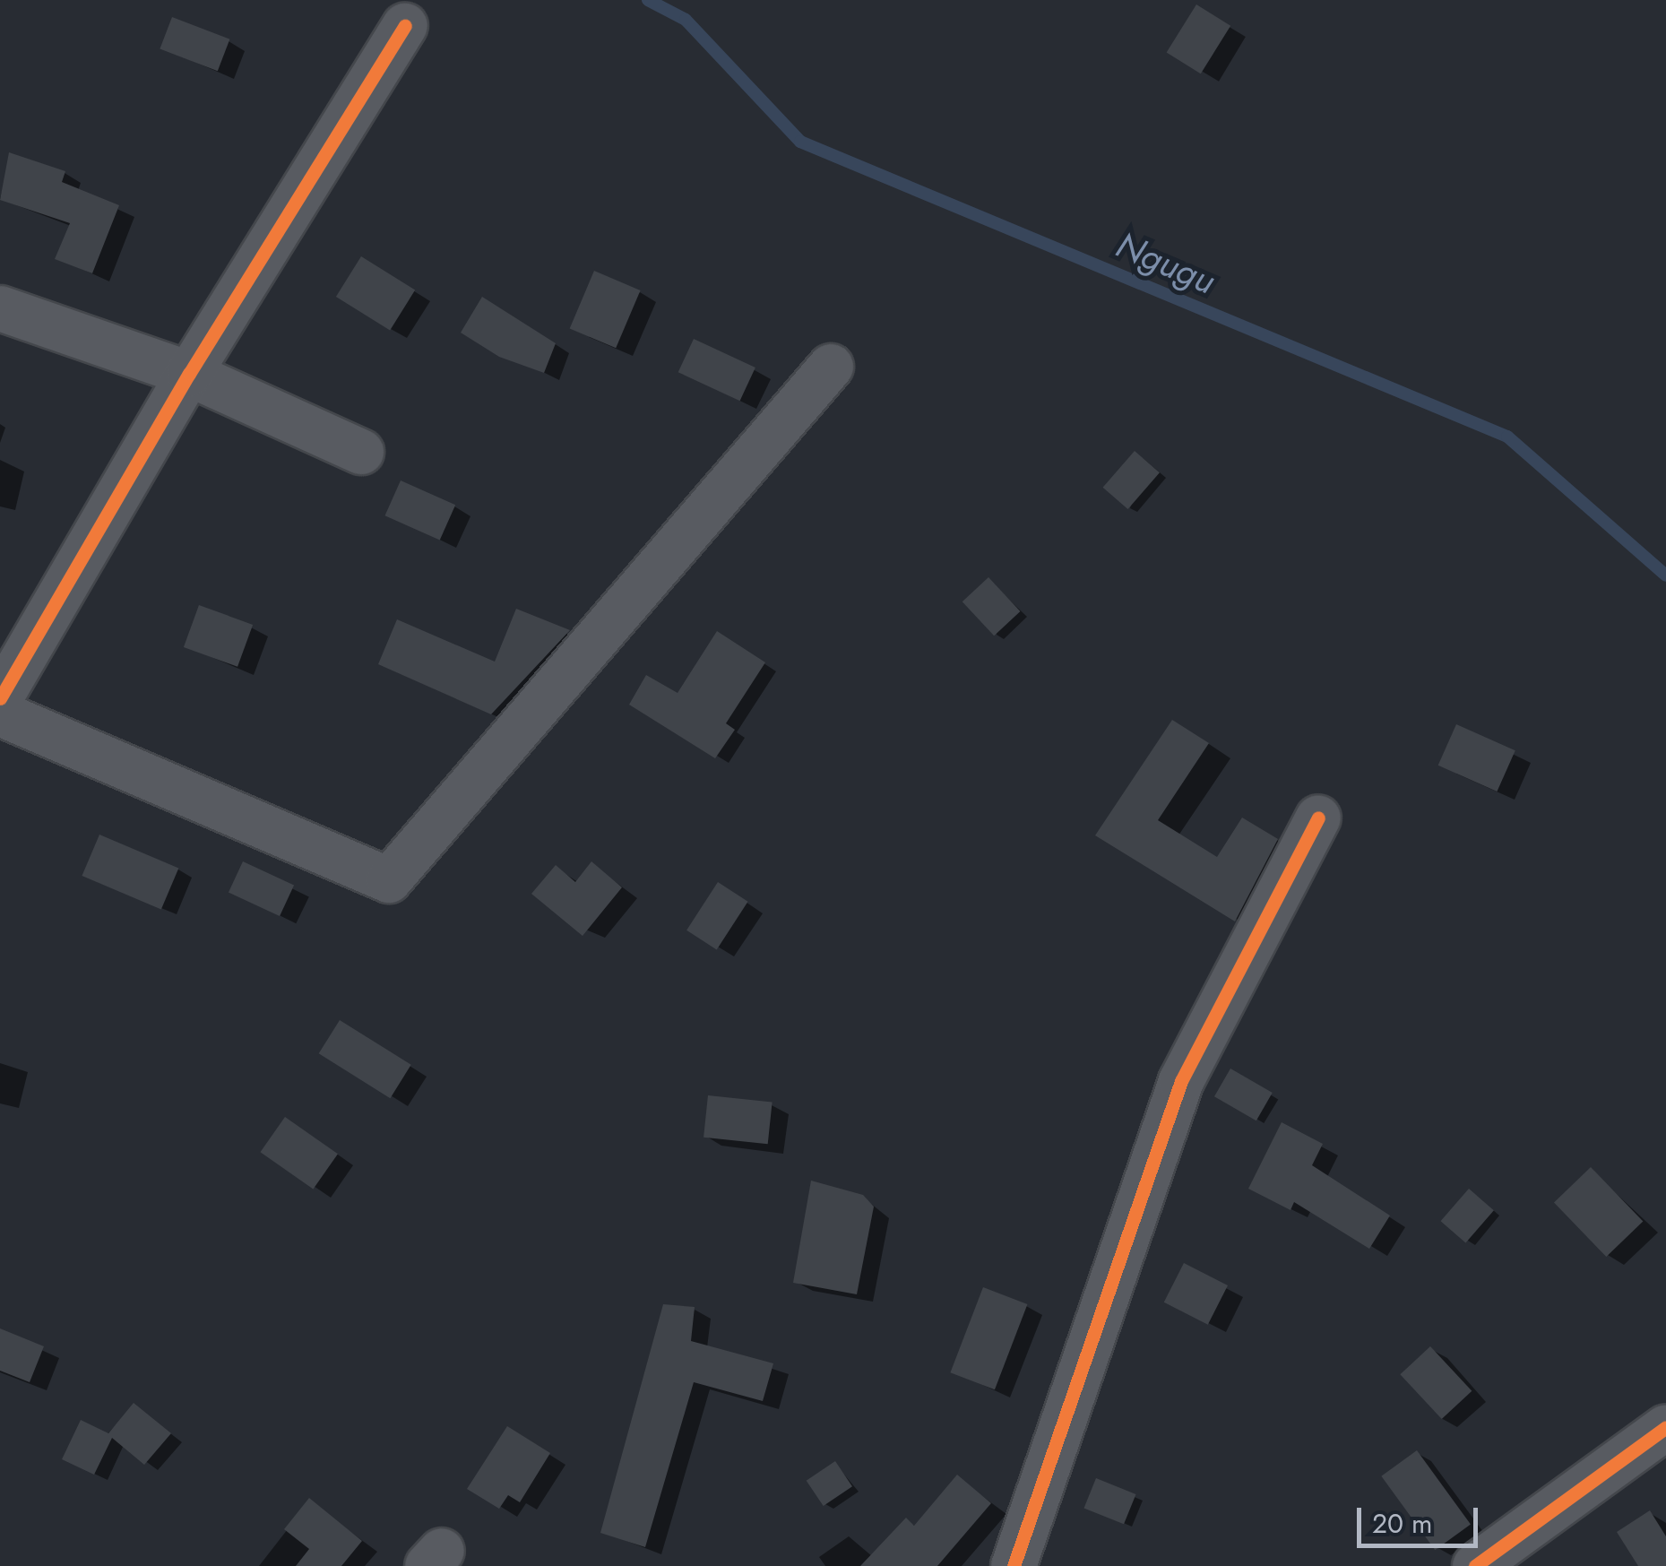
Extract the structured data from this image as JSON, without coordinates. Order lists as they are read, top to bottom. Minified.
{"water":["Ngugu"],"scale_bar":"20 m"}
